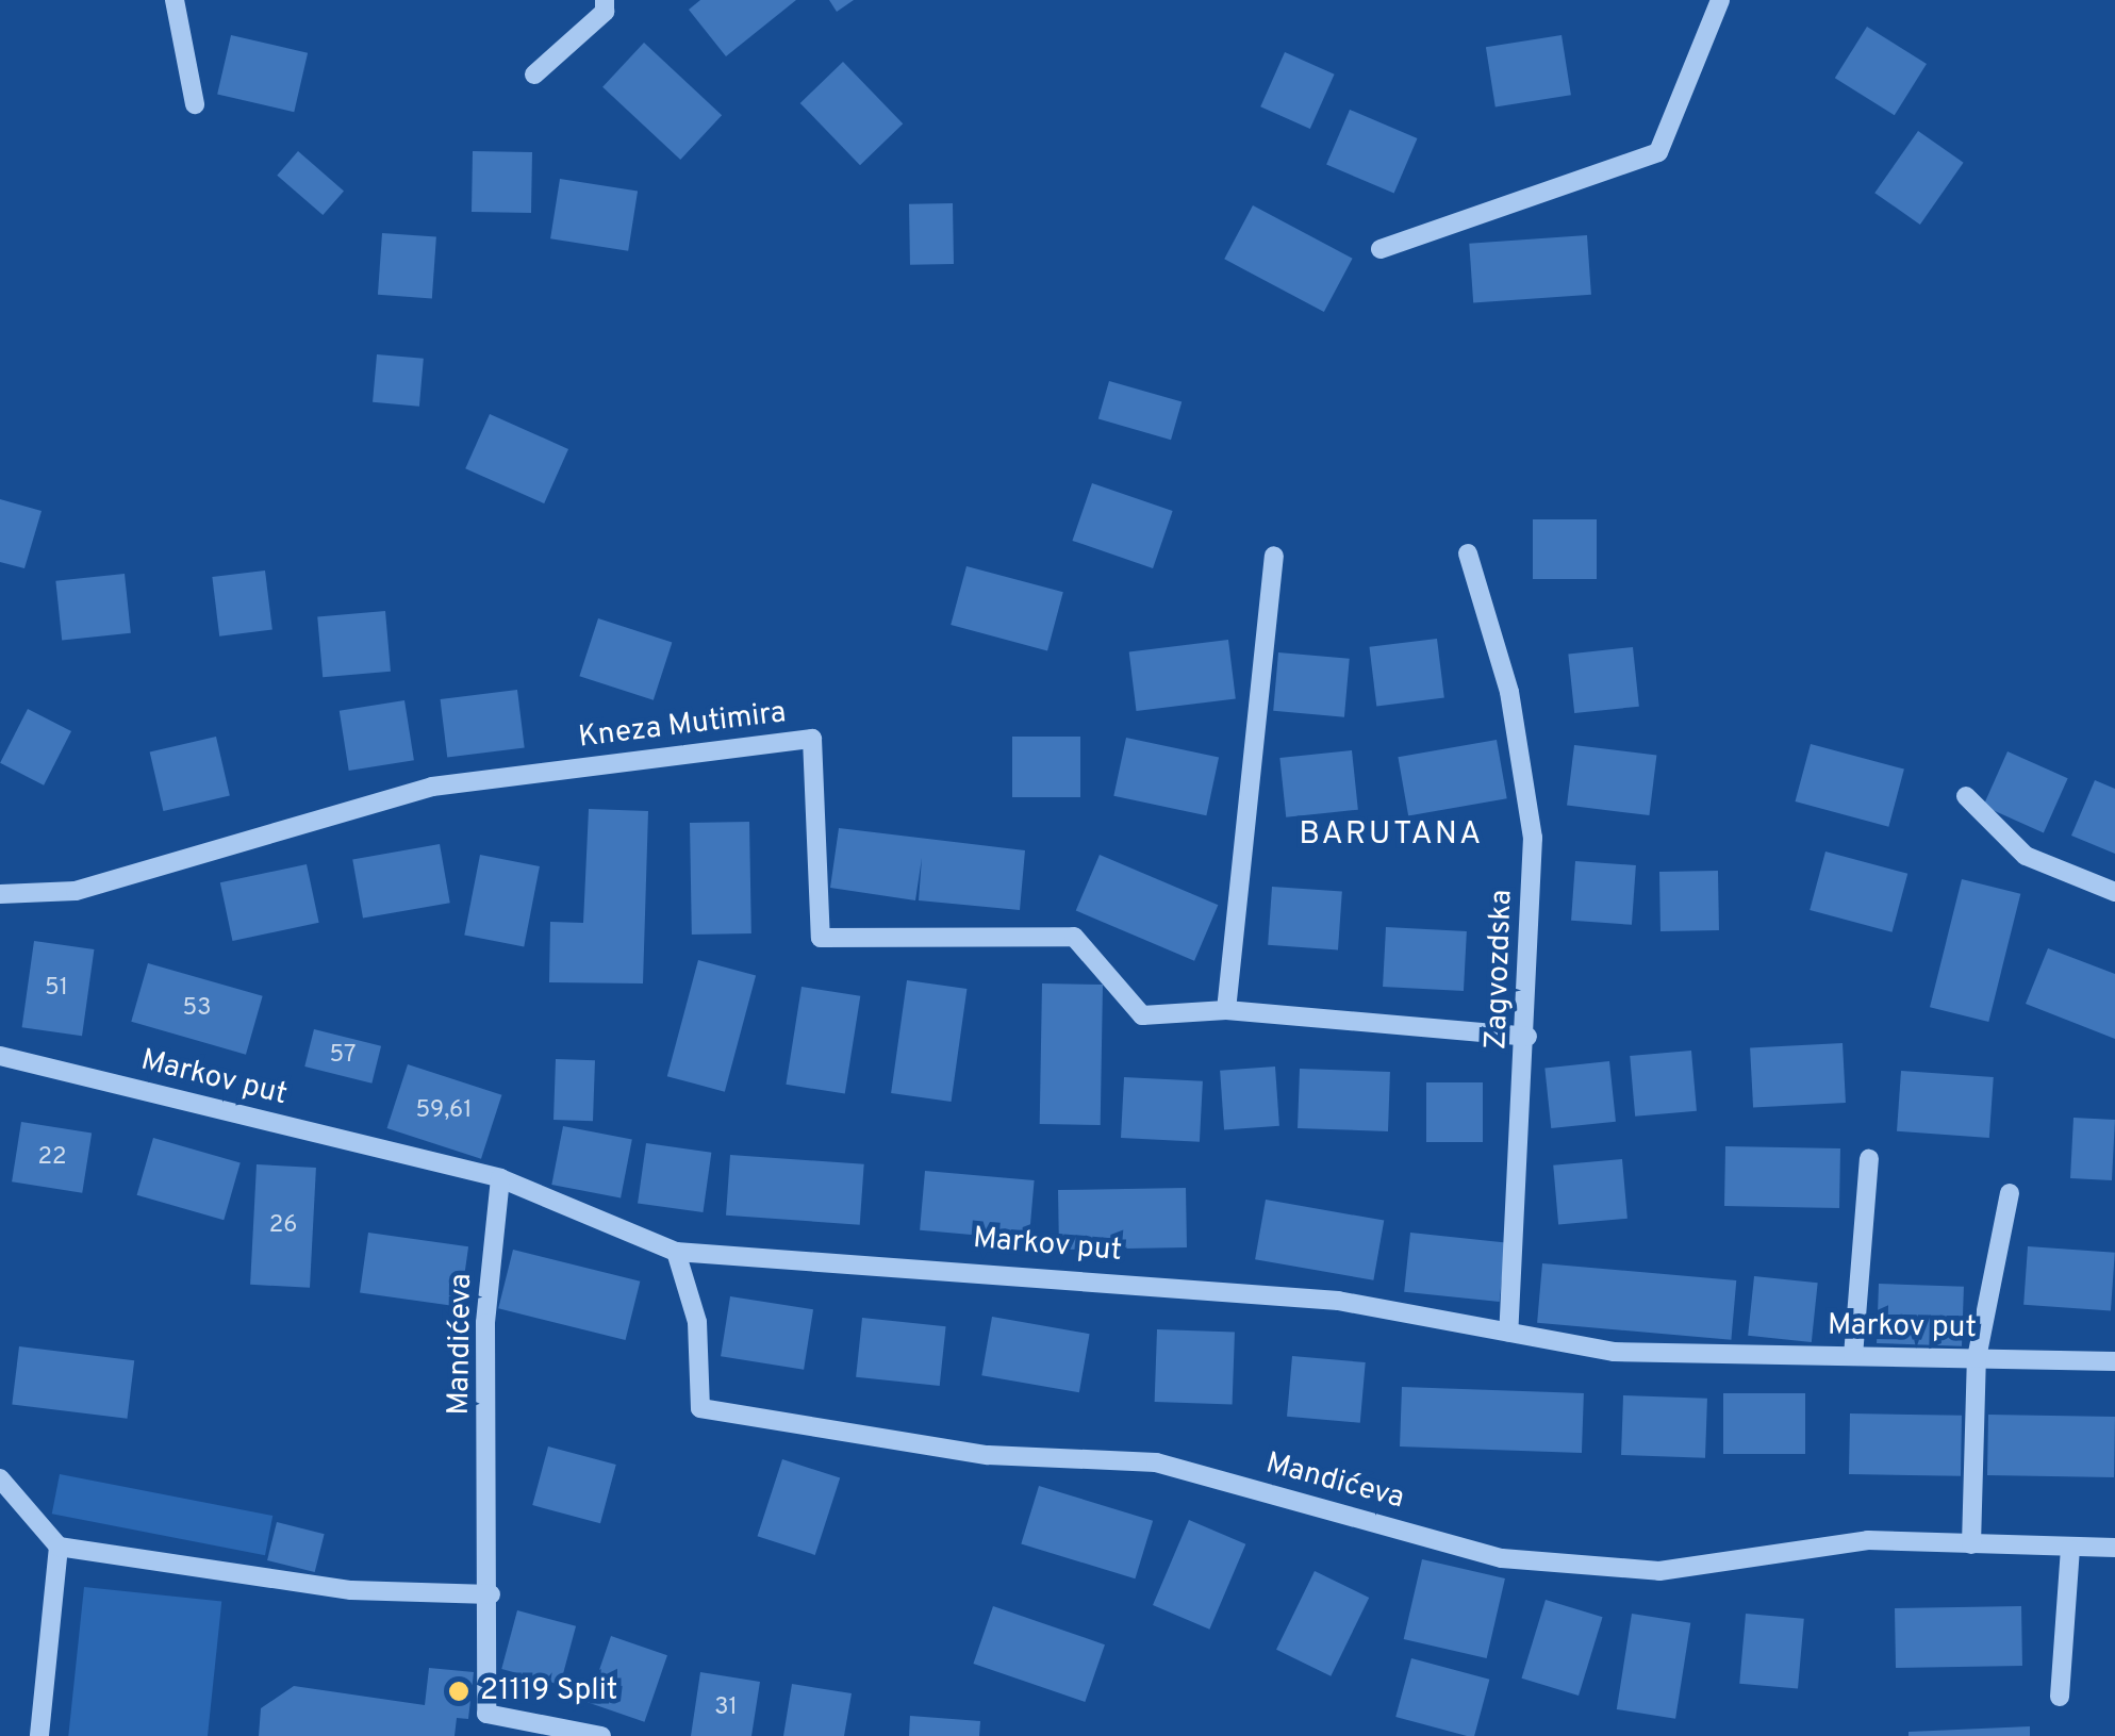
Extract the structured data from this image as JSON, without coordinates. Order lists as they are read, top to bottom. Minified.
{"streets":{"street":["Kneza Mutimira","Zagvozdska","Markov put","Mandićeva"]},"crossings":[["Kneza Mutimira","Zagvozdska"],["Zagvozdska","Markov put"],["Markov put","Mandićeva"]],"districts":["BARUTANA"],"places":["21119 Split"],"house_numbers":["51","53","57","59,61","22","26","31"]}
